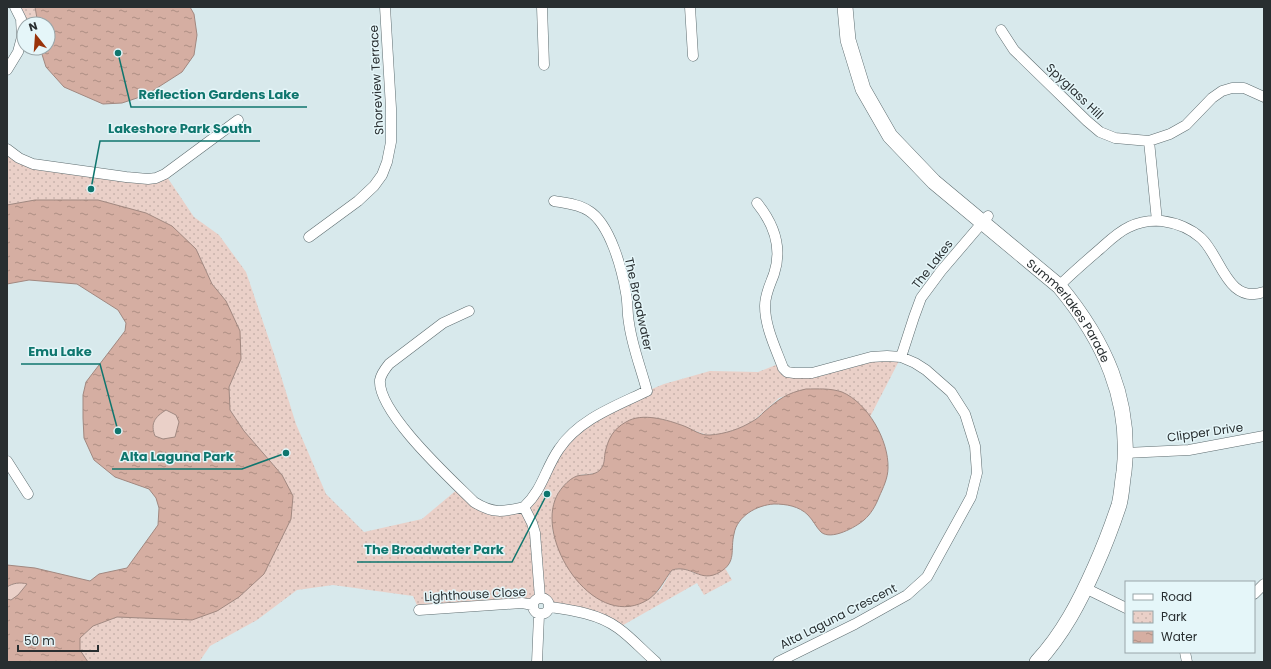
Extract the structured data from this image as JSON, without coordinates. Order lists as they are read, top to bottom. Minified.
{"streets":{"street":["Shoreview Terrace","Spyglass Hill","The Lakes","The Broadwater","Summerlakes Parade","Clipper Drive","Lighthouse Close","Alta Laguna Crescent"]},"crossings":[["The Lakes","Summerlakes Parade"],["The Lakes","Alta Laguna Crescent"],["Summerlakes Parade","Clipper Drive"]],"places":["Reflection Gardens Lake","Lakeshore Park South","Emu Lake","Alta Laguna Park","The Broadwater Park"],"legend":["Road","Park","Water"],"scale_bar":"50 m","north":"top"}
